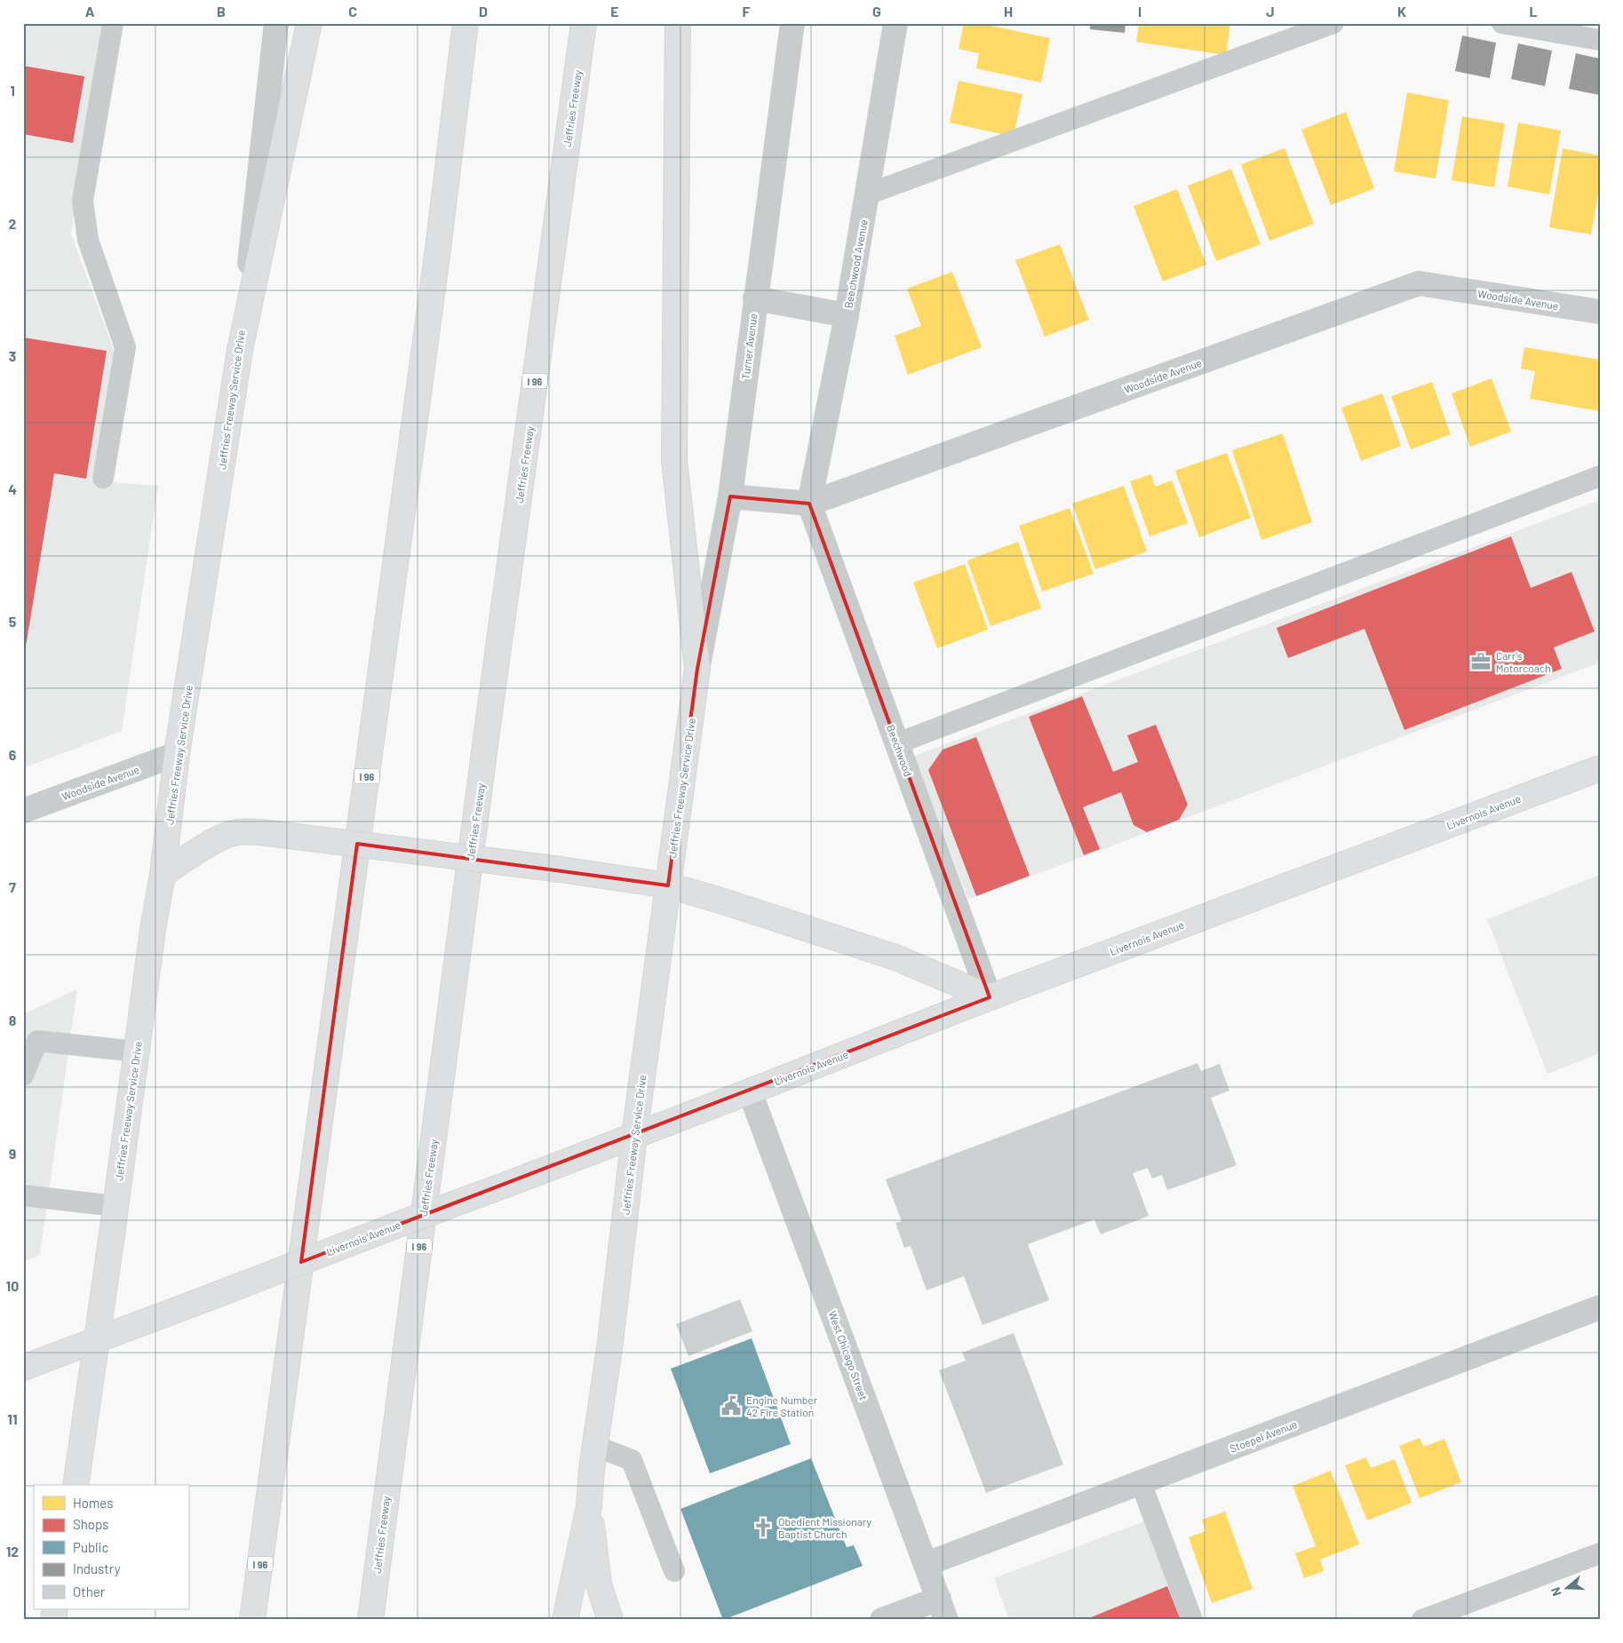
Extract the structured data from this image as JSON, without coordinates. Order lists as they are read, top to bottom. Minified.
{"streets":{"main road":["Jeffries Freeway","I 96","Jeffries Freeway Service Drive","Livernois Avenue"],"street":["Beechwood Avenue","Woodside Avenue","Turner Avenue","Beechwood","West Chicago Street","Stoepel Avenue"]},"crossings":[["Beechwood Avenue","Woodside Avenue"],["Beechwood Avenue","Beechwood"],["Woodside Avenue","Turner Avenue"],["Woodside Avenue","Jeffries Freeway Service Drive"],["Woodside Avenue","Beechwood"],["Turner Avenue","Jeffries Freeway Service Drive"],["Jeffries Freeway Service Drive","Livernois Avenue"],["Beechwood","Livernois Avenue"],["Livernois Avenue","West Chicago Street"],["West Chicago Street","Stoepel Avenue"]],"places":{"office":["Carr's Motorcoach"],"public building":["Engine Number 42 Fire Station"],"church":["Obedient Missionary Baptist Church"]},"legend":["Homes","Shops","Public","Industry","Other"],"north":"left","grid":{"columns":["A","B","C","D","E","F","G","H","I","J","K","L"],"rows":["1","2","3","4","5","6","7","8","9","10","11","12"]}}
